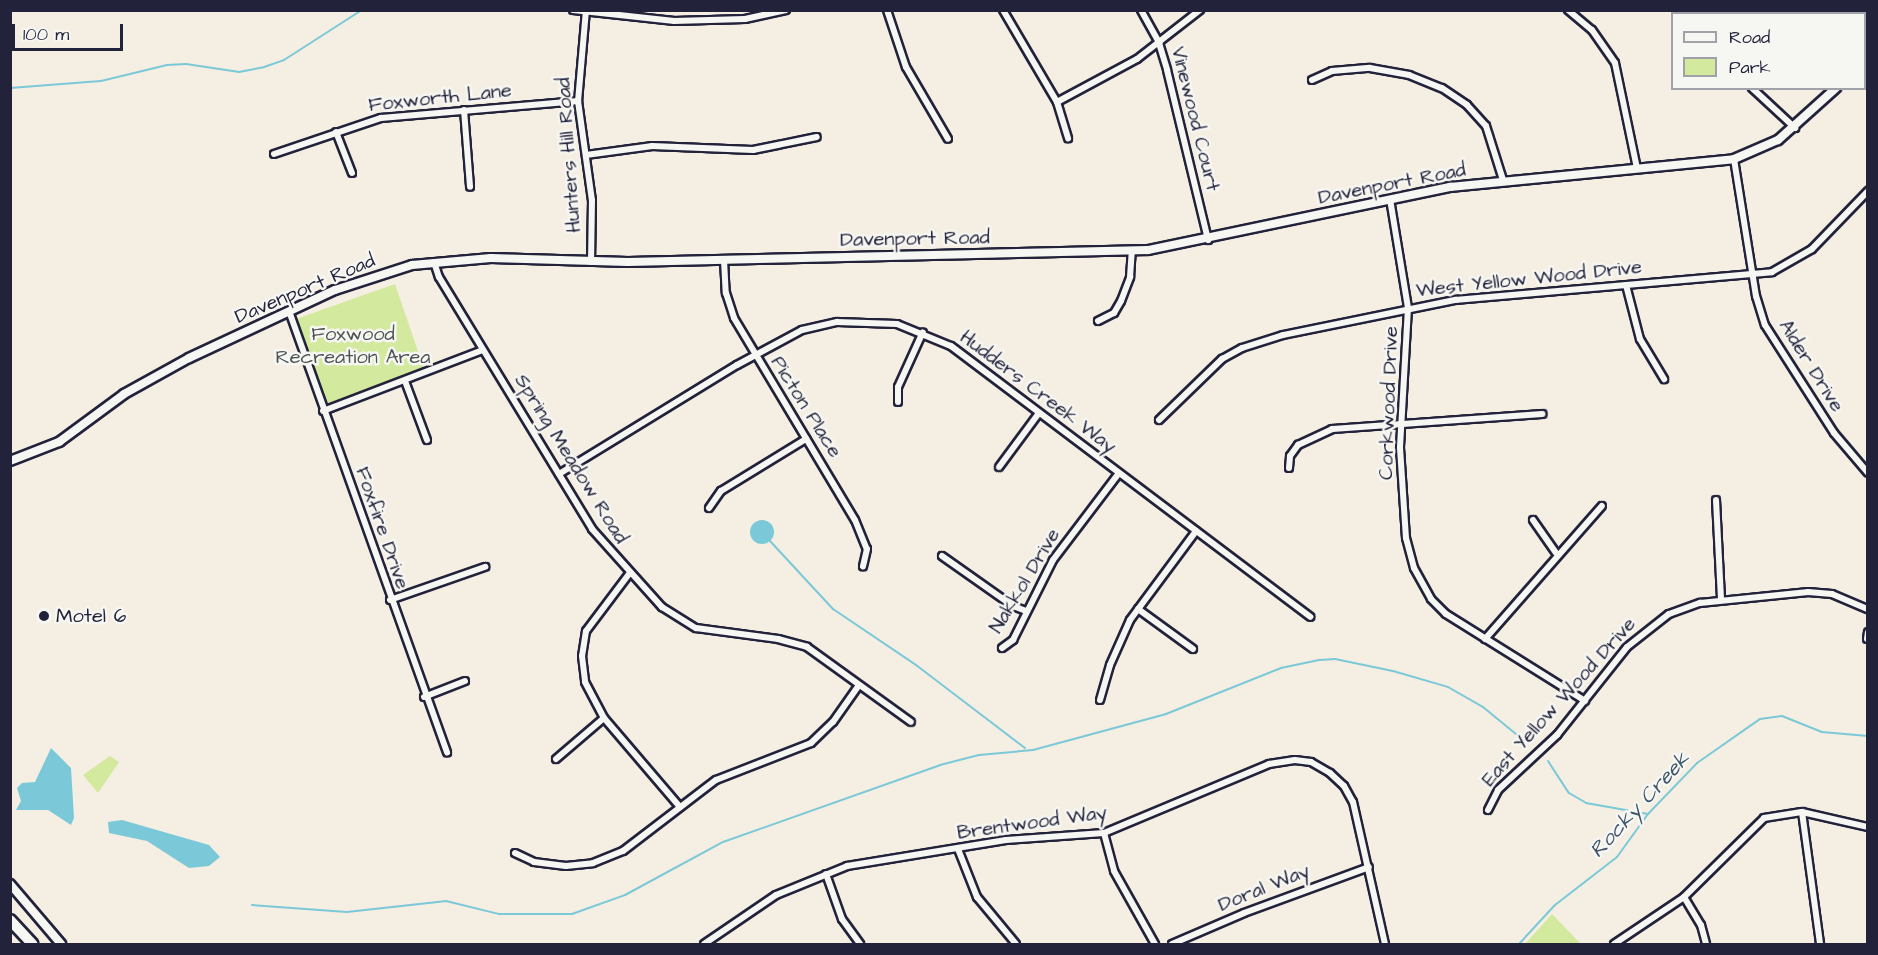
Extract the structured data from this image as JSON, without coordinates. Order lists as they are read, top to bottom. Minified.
{"streets":{"street":["Foxworth Lane","Vinewood Court","Hunters Hill Road","Davenport Road","West Yellow Wood Drive","Alder Drive","Hudders Creek Way","Corkwood Drive","Picton Place","Spring Meadow Road","Foxfire Drive","Nakkol Drive","East Yellow Wood Drive","Brentwood Way","Doral Way"]},"crossings":[["Foxworth Lane","Hunters Hill Road"],["Vinewood Court","Davenport Road"],["Hunters Hill Road","Davenport Road"],["Davenport Road","Alder Drive"],["Davenport Road","Corkwood Drive"],["Davenport Road","Picton Place"],["Davenport Road","Spring Meadow Road"],["Davenport Road","Foxfire Drive"],["West Yellow Wood Drive","Alder Drive"],["West Yellow Wood Drive","Corkwood Drive"],["Hudders Creek Way","Picton Place"],["Hudders Creek Way","Spring Meadow Road"],["Hudders Creek Way","Nakkol Drive"],["Corkwood Drive","East Yellow Wood Drive"],["Brentwood Way","Doral Way"]],"water":["Rocky Creek"],"parks":["Foxwood Recreation Area"],"places":["Motel 6"],"legend":["Road","Park"],"scale_bar":"100 m"}
